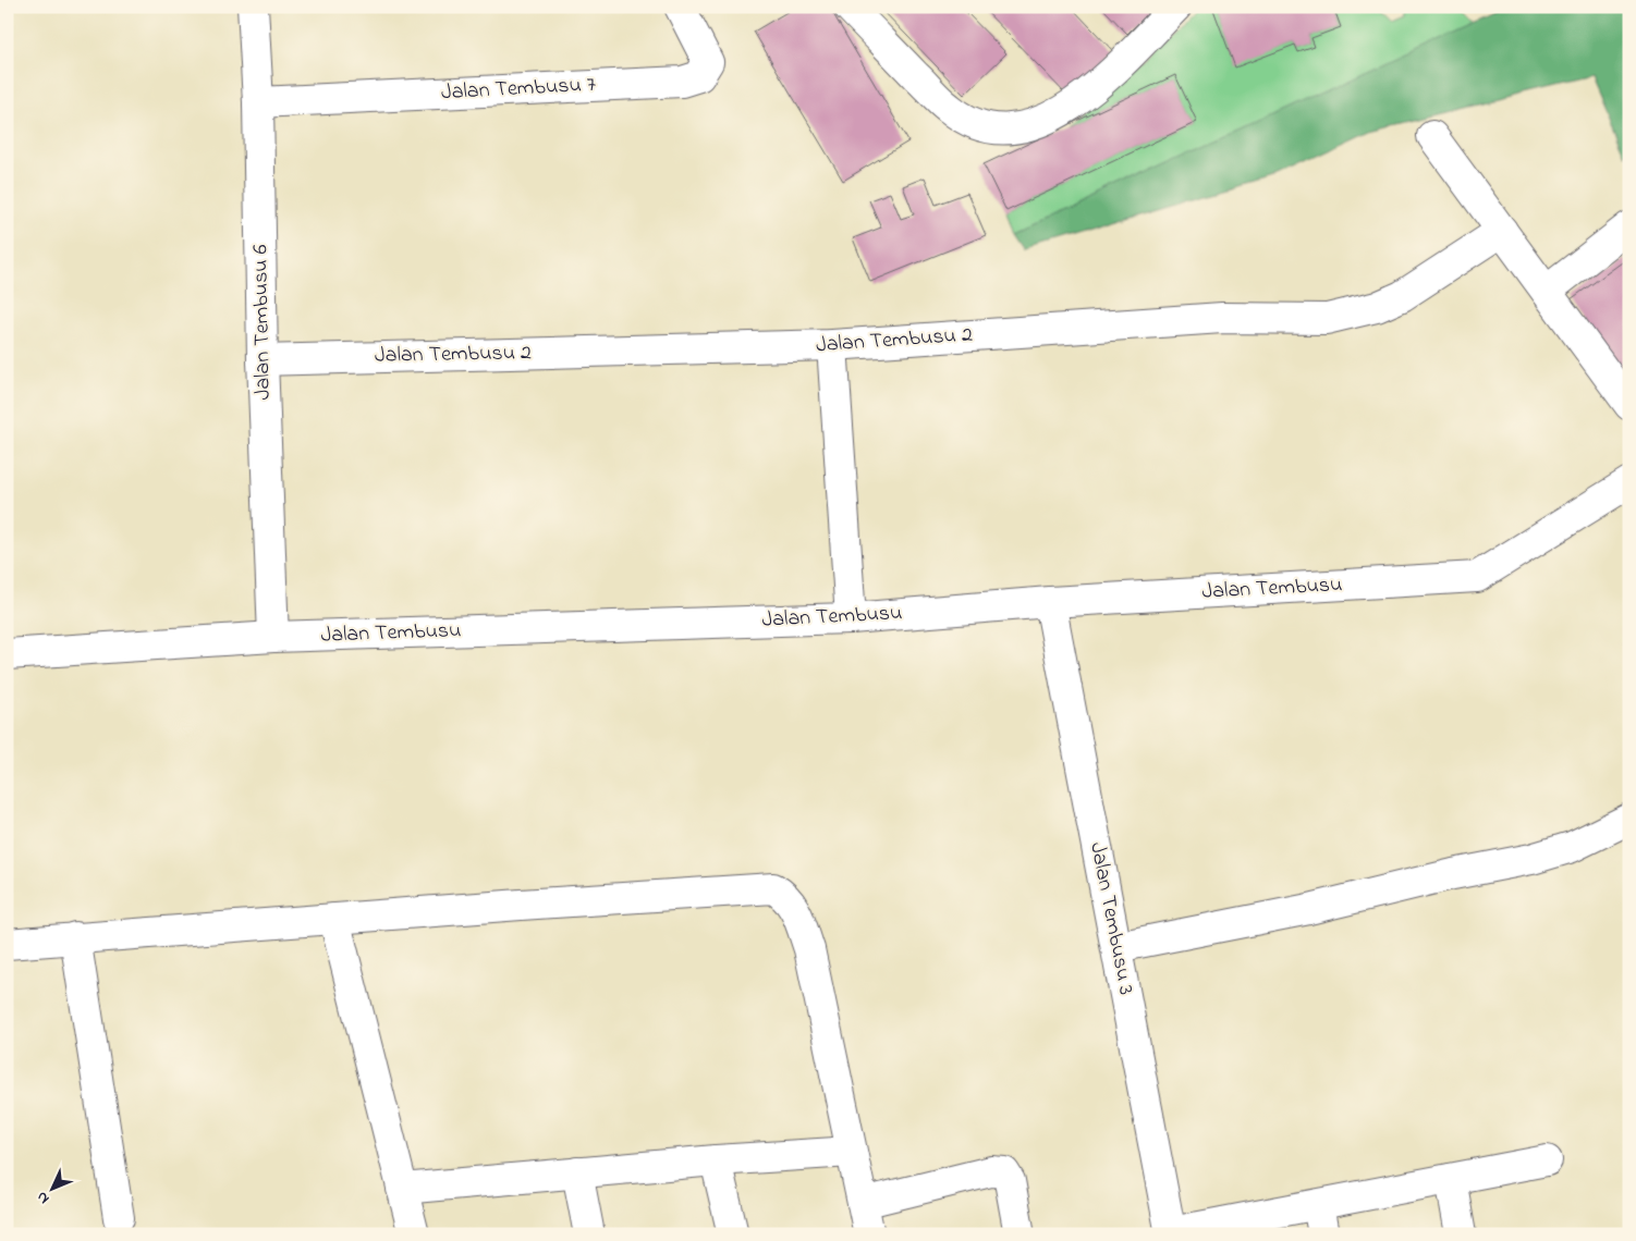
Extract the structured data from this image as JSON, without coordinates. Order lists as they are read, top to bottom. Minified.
{"streets":{"street":["Jalan Tembusu 7","Jalan Tembusu 6","Jalan Tembusu 2","Jalan Tembusu","Jalan Tembusu 3"]},"crossings":[["Jalan Tembusu 7","Jalan Tembusu 6"],["Jalan Tembusu 6","Jalan Tembusu 2"],["Jalan Tembusu 6","Jalan Tembusu"],["Jalan Tembusu","Jalan Tembusu 3"]],"north":"bottom left"}
